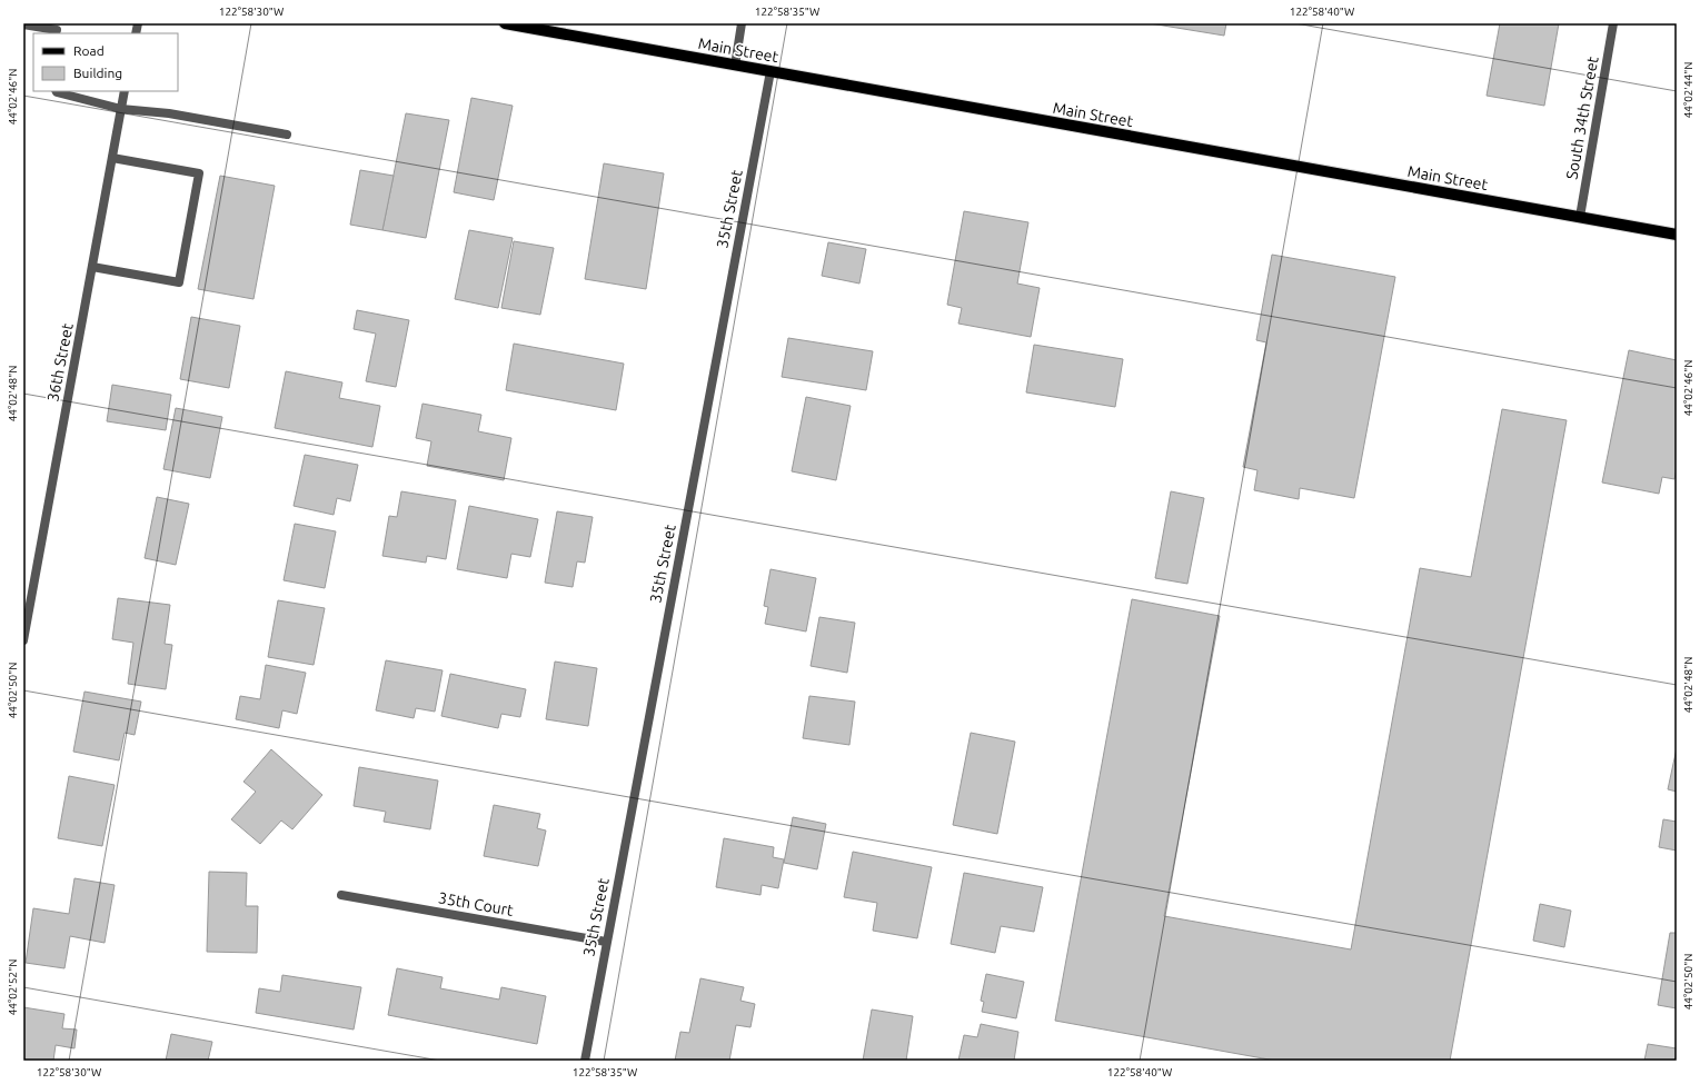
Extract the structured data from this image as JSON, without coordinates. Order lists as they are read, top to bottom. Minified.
{"streets":{"main road":["Main Street"],"street":["South 34th Street","35th Street","36th Street","35th Court"]},"crossings":[["Main Street","South 34th Street"],["Main Street","35th Street"],["35th Street","35th Court"]],"legend":["Road","Building"],"coordinates":["122°58'30\"W","122°58'35\"W","122°58'40\"W","44°02'44\"N","44°02'46\"N","44°02'48\"N","44°02'50\"N","44°02'52\"N"]}
